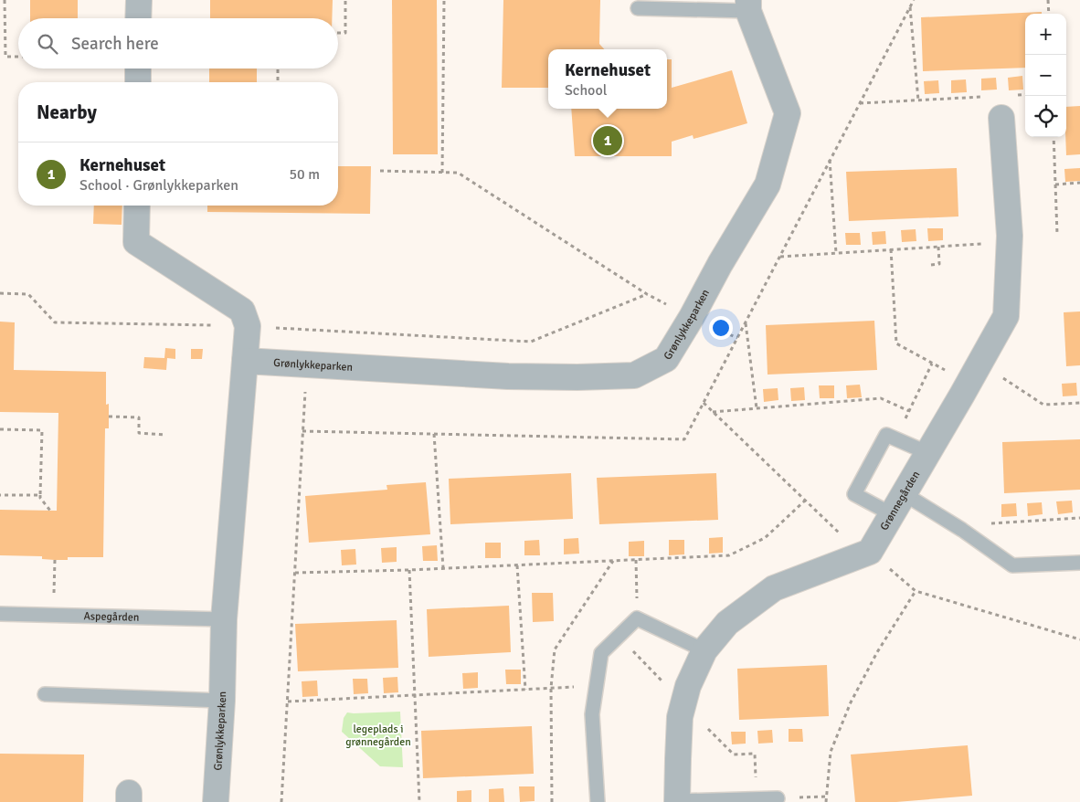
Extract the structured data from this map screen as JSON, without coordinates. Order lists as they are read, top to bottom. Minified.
{"streets":{"street":["Grønlykkeparken","Grønnegården"],"lane":["Aspegården"]},"crossings":[["Grønlykkeparken","Aspegården"]],"parks":["legeplads i grønnegården"],"page":{"map_buttons":["+","−"],"search":"Search here","popup":["Kernehuset","School"],"heading":"Nearby","pins":"1","list":[{"mark":"1","name":"Kernehuset","note":"School · Grønlykkeparken","value":"50 m"}]}}
